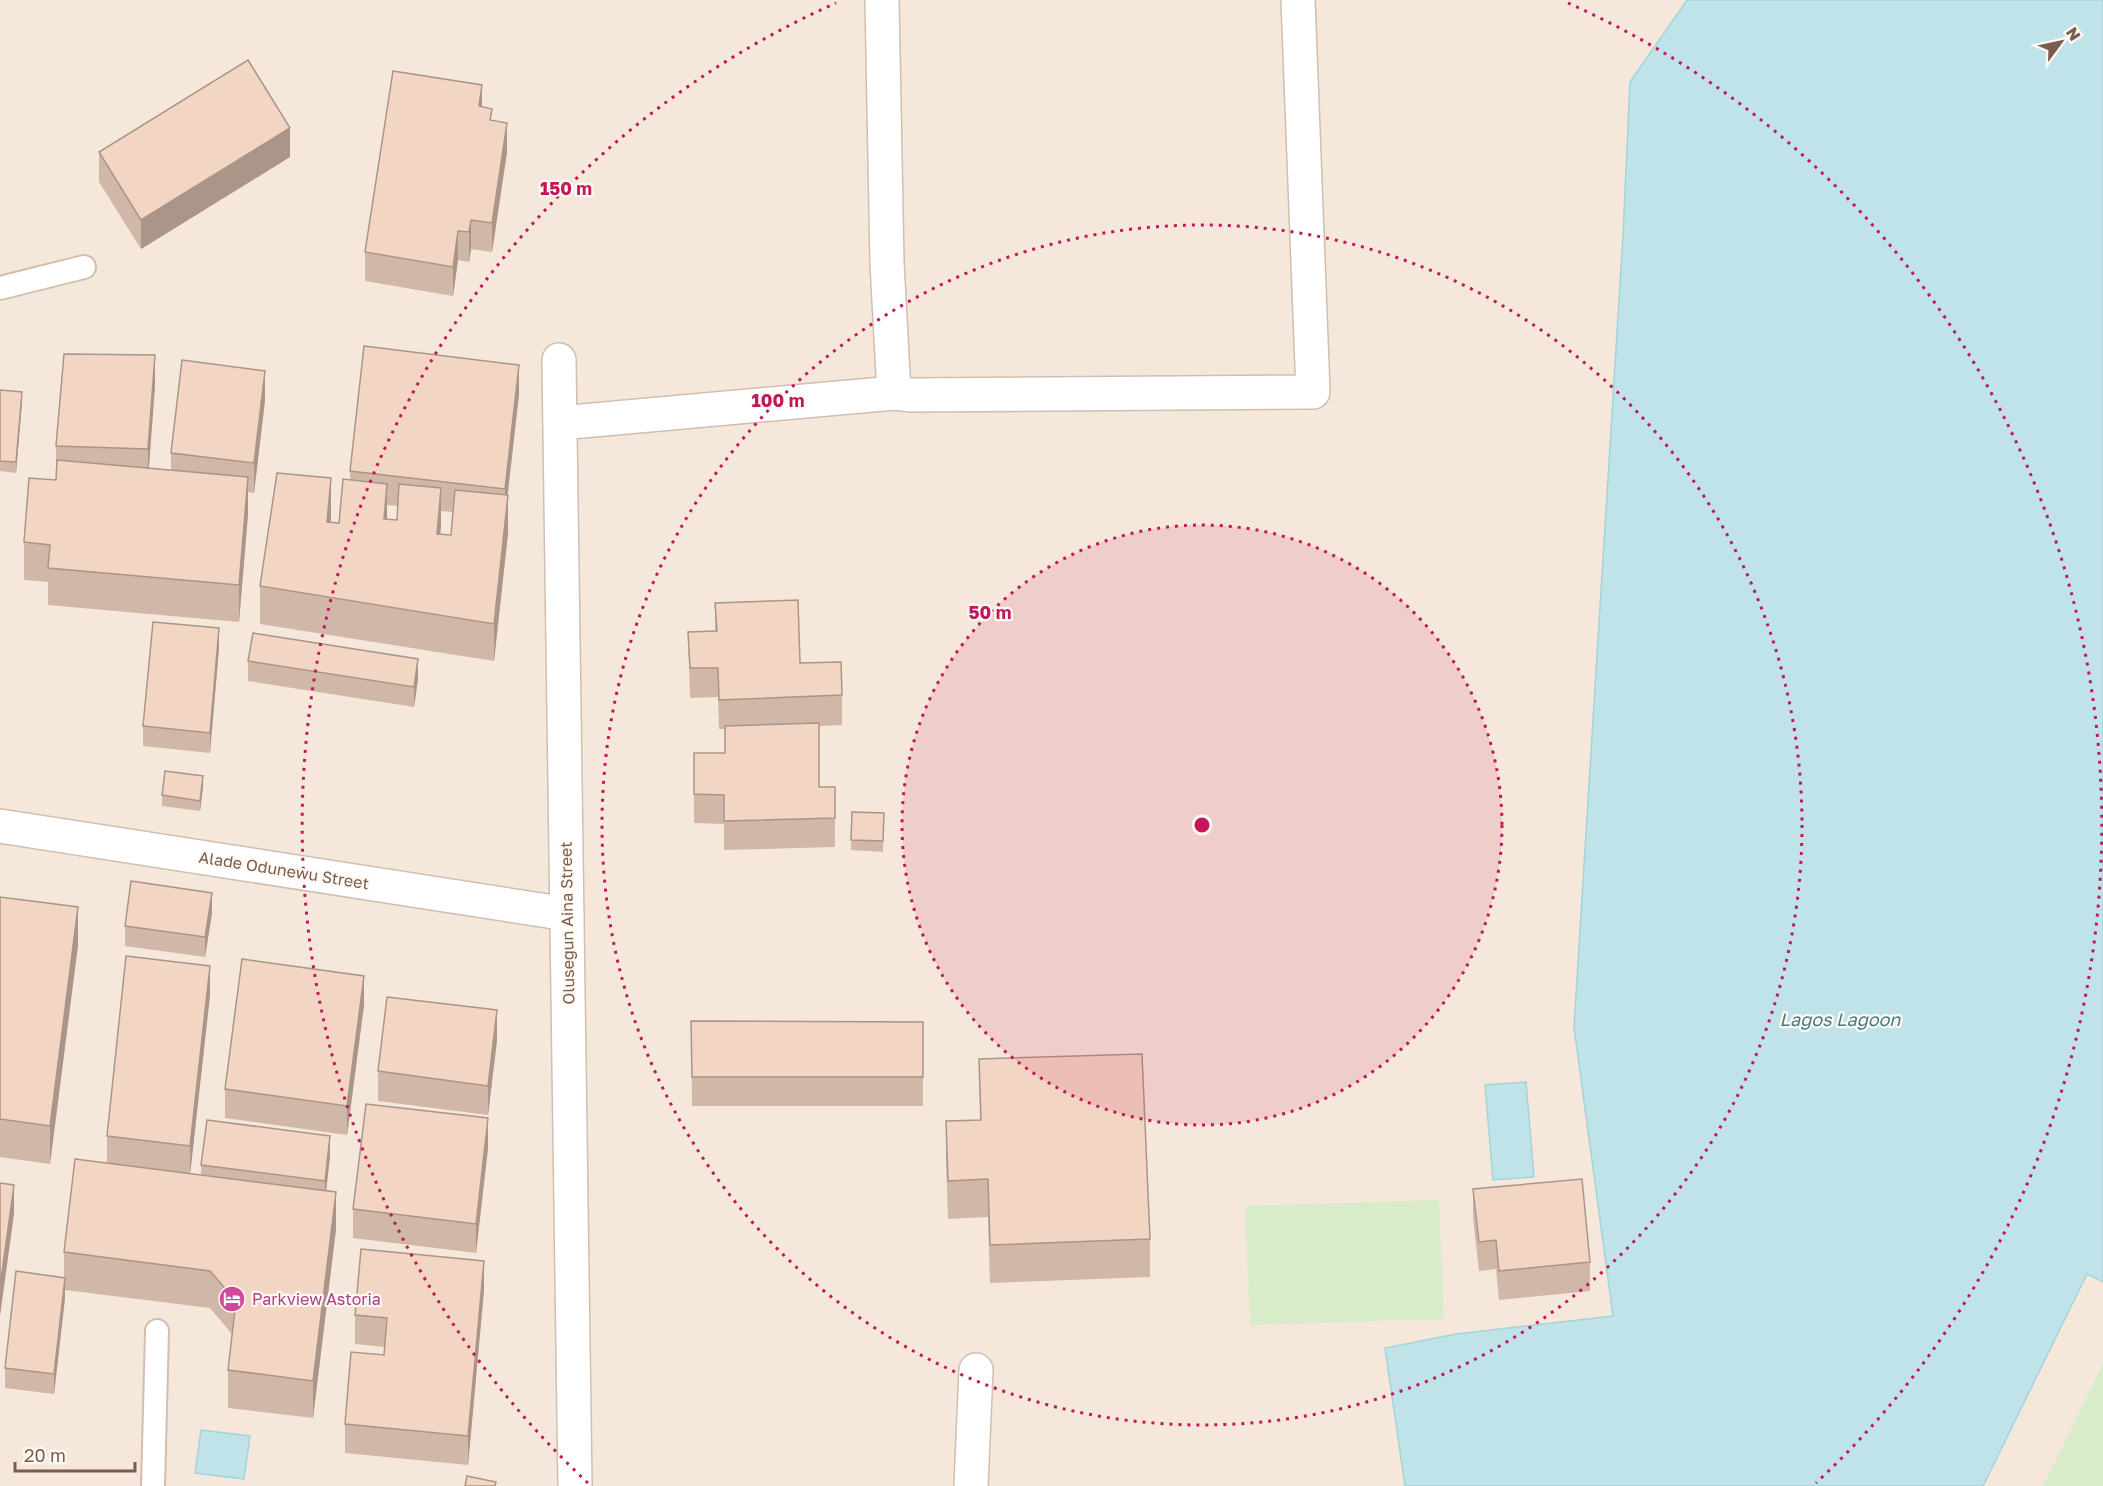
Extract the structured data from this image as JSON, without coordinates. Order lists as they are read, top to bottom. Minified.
{"streets":{"street":["Alade Odunewu Street","Olusegun Aina Street"]},"crossings":[["Alade Odunewu Street","Olusegun Aina Street"]],"water":["Lagos Lagoon"],"places":{"hotel":["Parkview Astoria"]},"scale_bar":"20 m","north":"top right","rings":["150 m","100 m","50 m"]}
